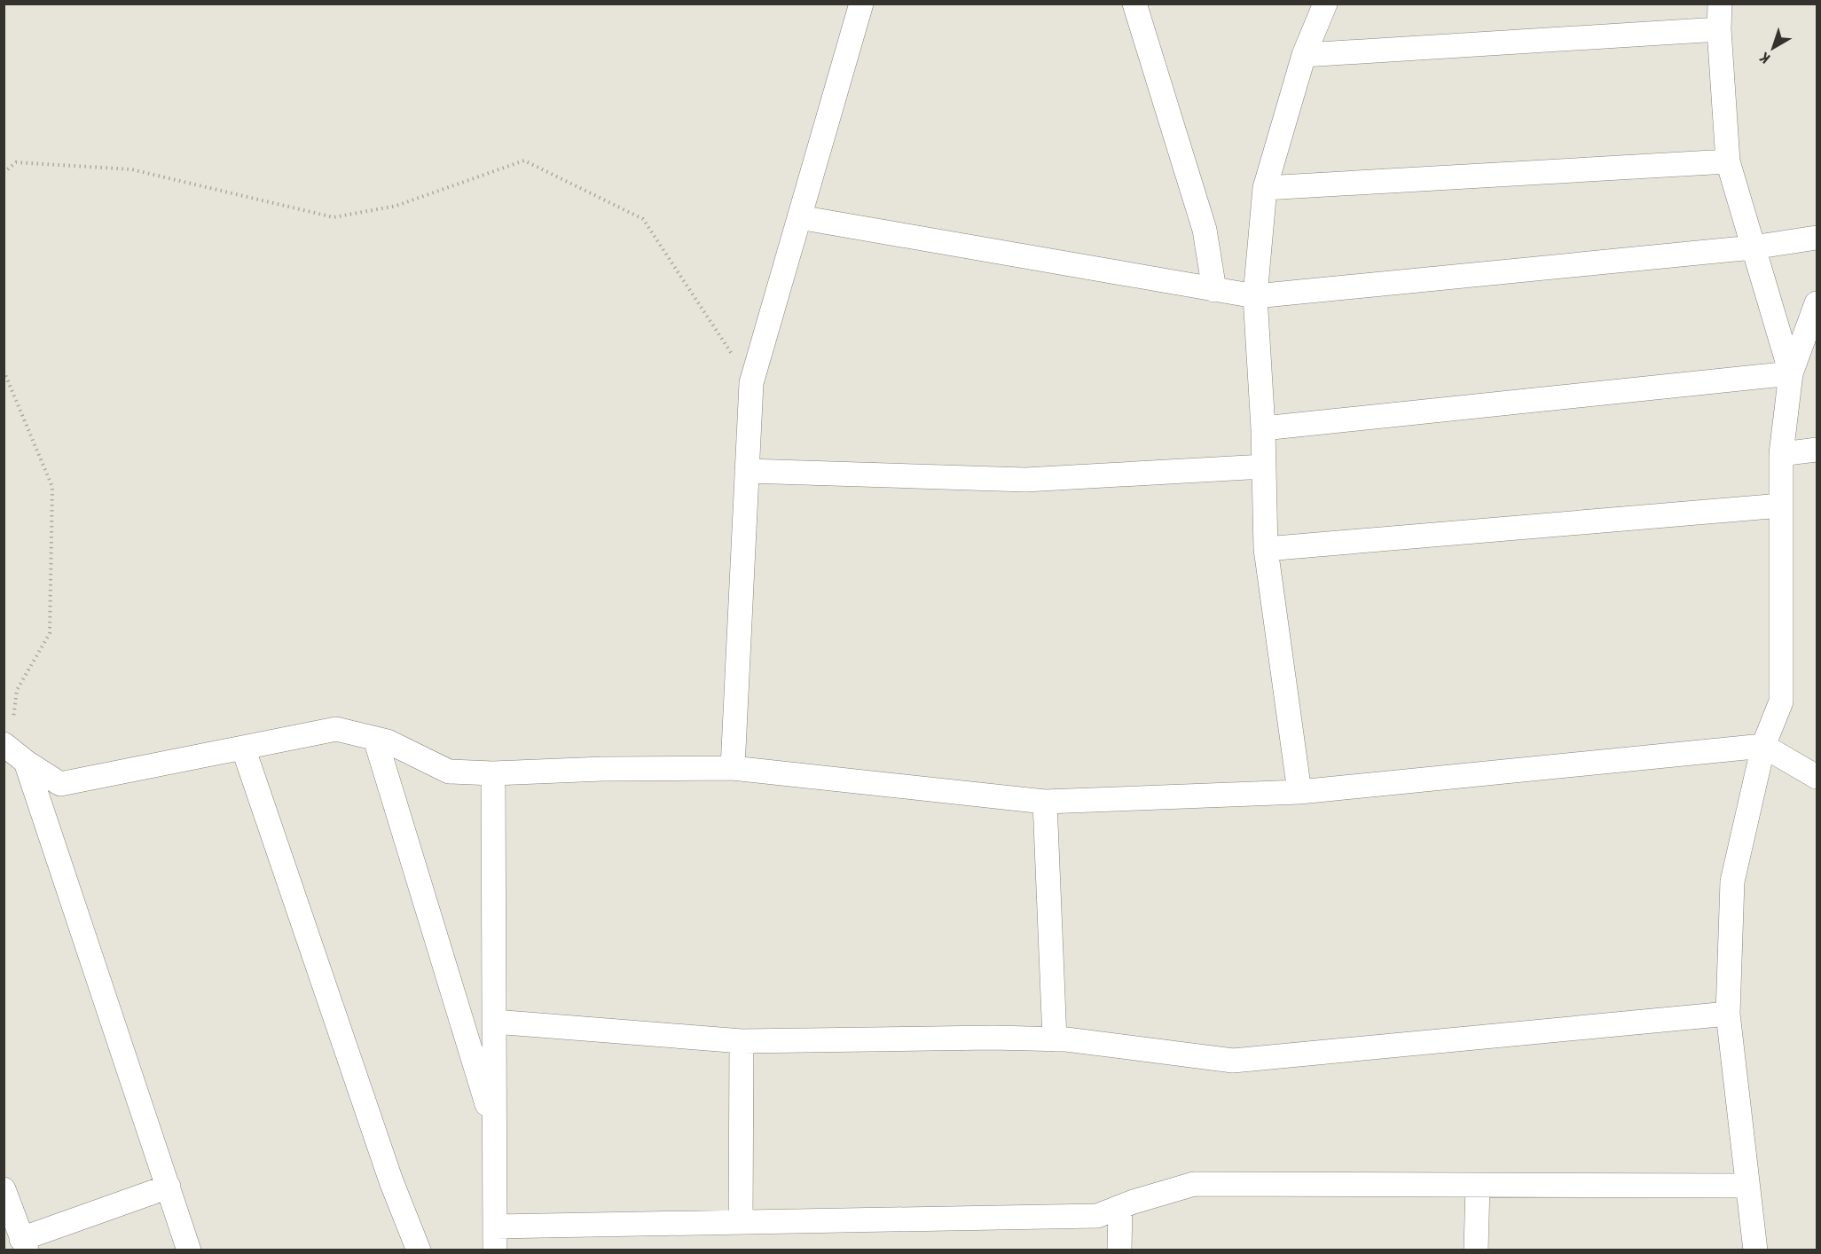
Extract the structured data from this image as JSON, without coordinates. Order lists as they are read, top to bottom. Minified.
{"north":"bottom left"}
